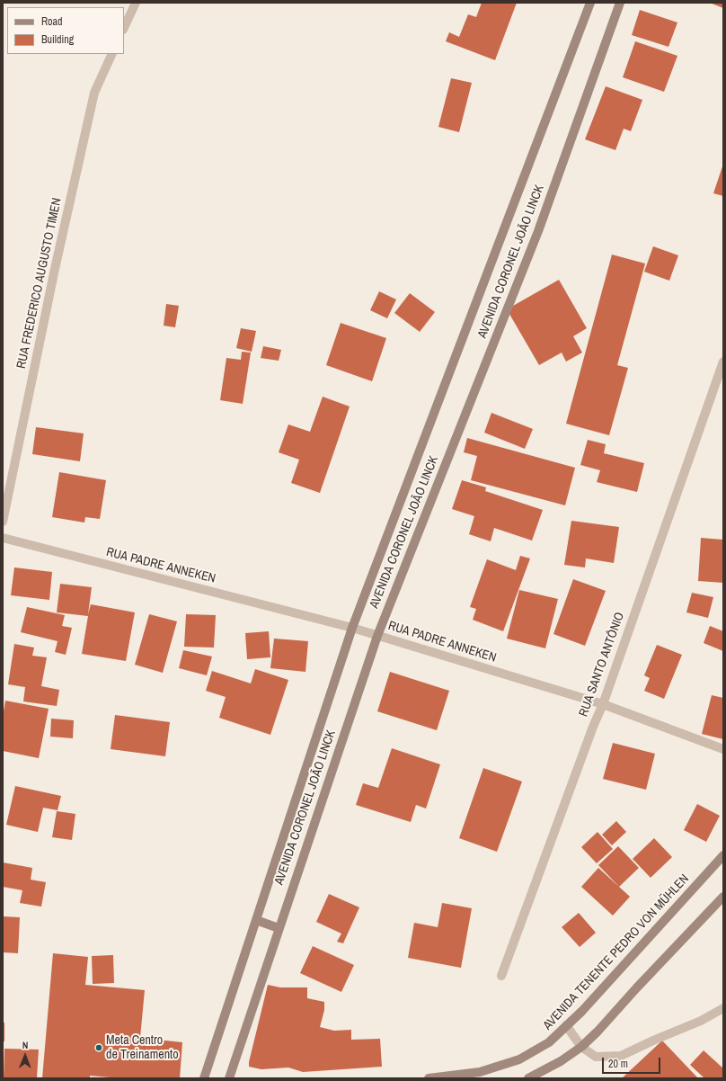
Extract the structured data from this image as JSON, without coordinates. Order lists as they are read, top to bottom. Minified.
{"streets":{"main road":["AVENIDA CORONEL JOÃO LINCK","AVENIDA TENENTE PEDRO VON MÜHLEN"],"street":["RUA FREDERICO AUGUSTO TIMEN","RUA PADRE ANNEKEN","RUA SANTO ANTÔNIO"]},"crossings":[["AVENIDA CORONEL JOÃO LINCK","RUA PADRE ANNEKEN"],["RUA PADRE ANNEKEN","RUA SANTO ANTÔNIO"]],"places":["Meta Centro de Treinamento"],"legend":["Road","Building"],"scale_bar":"20 m","north":"top"}
